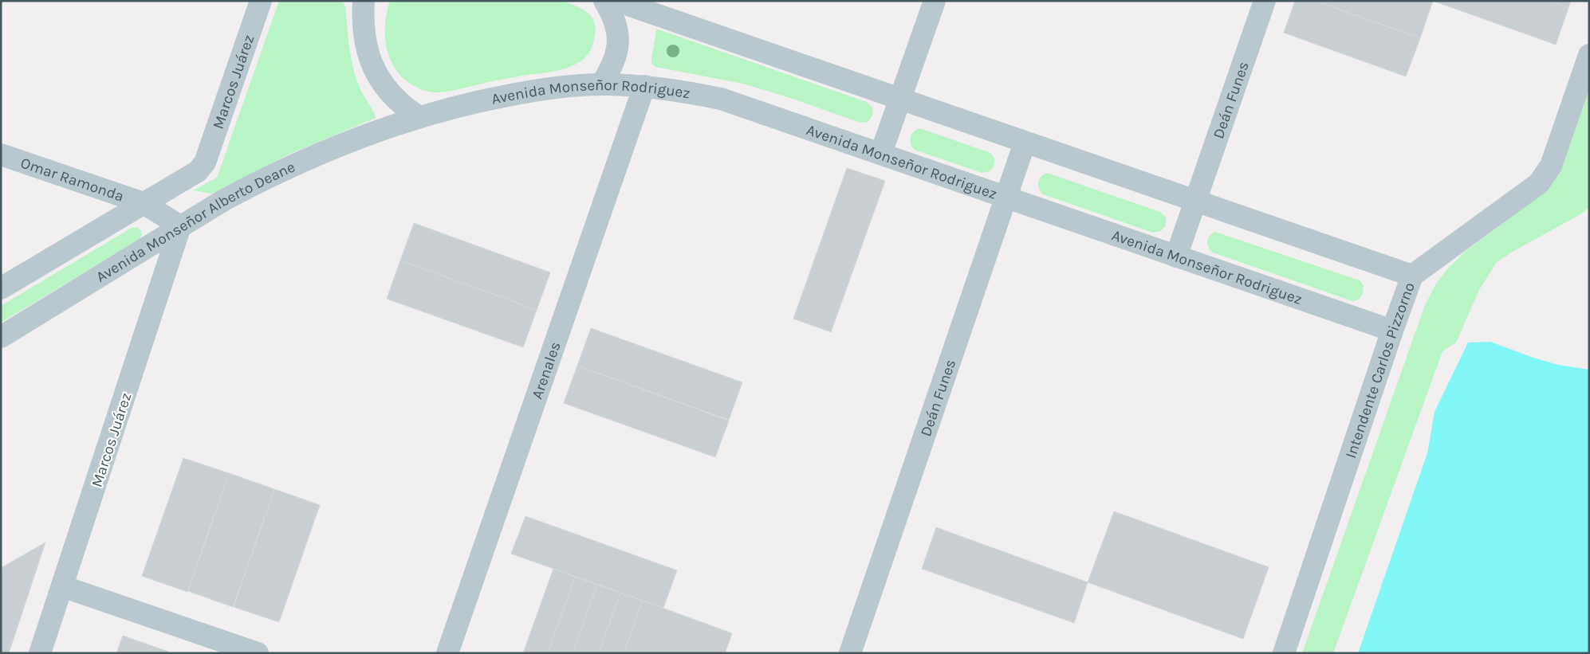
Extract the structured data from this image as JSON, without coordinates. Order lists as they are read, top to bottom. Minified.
{"streets":{"street":["Marcos Juárez","Avenida Monseñor Rodriguez","Deán Funes","Omar Ramonda","Avenida Monseñor Alberto Deane","Arenales","Intendente Carlos Pizzorno"]},"crossings":[["Marcos Juárez","Omar Ramonda"],["Marcos Juárez","Avenida Monseñor Alberto Deane"],["Avenida Monseñor Rodriguez","Deán Funes"],["Avenida Monseñor Rodriguez","Avenida Monseñor Alberto Deane"],["Avenida Monseñor Rodriguez","Arenales"],["Avenida Monseñor Rodriguez","Intendente Carlos Pizzorno"],["Omar Ramonda","Avenida Monseñor Alberto Deane"]]}
